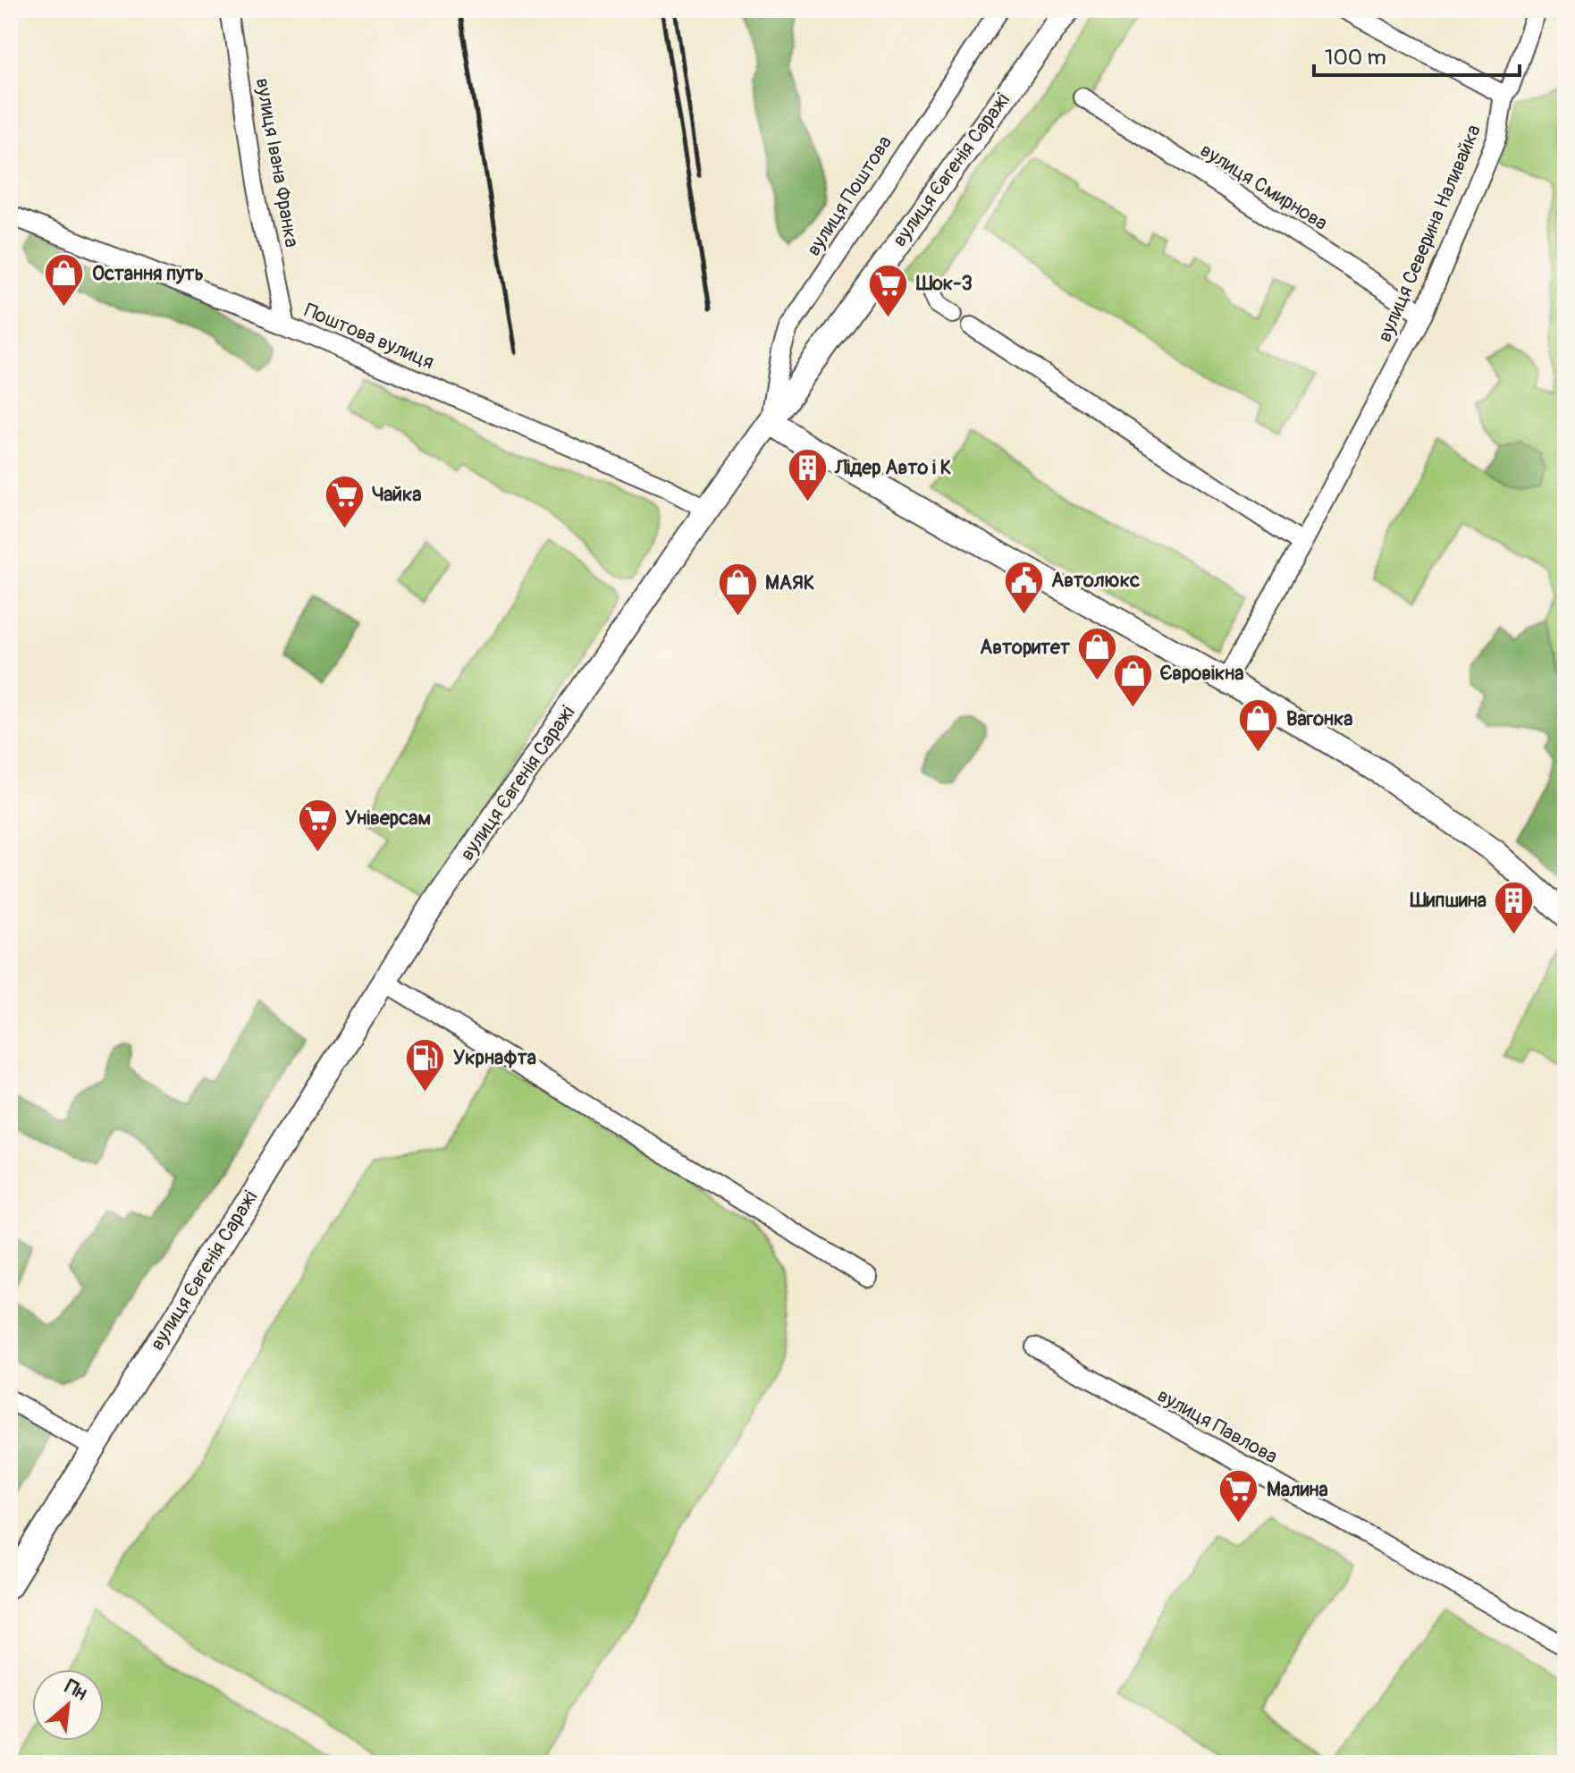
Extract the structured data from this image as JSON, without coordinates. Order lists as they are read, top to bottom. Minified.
{"streets":{"main road":["вулиця Євгенія Саражі"],"street":["вулиця Івана Франка","вулиця Смирнова","вулиця Поштова","вулиця Северина Наливайка","Поштова вулиця","вулиця Павлова"]},"crossings":[["вулиця Івана Франка","Поштова вулиця"],["вулиця Євгенія Саражі","вулиця Поштова"],["вулиця Євгенія Саражі","Поштова вулиця"],["вулиця Смирнова","вулиця Северина Наливайка"]],"places":{"shop":["Остання путь","МАЯК","Авторитет","Євровікна","Вагонка"],"supermarket":["Шок-3","Чайка","Універсам","Малина"],"building":["Лідер Авто і К","Шипшина"],"public building":["Автолюкс"],"fuel station":["Укрнафта"]},"scale_bar":"100 m","north":"top right"}
